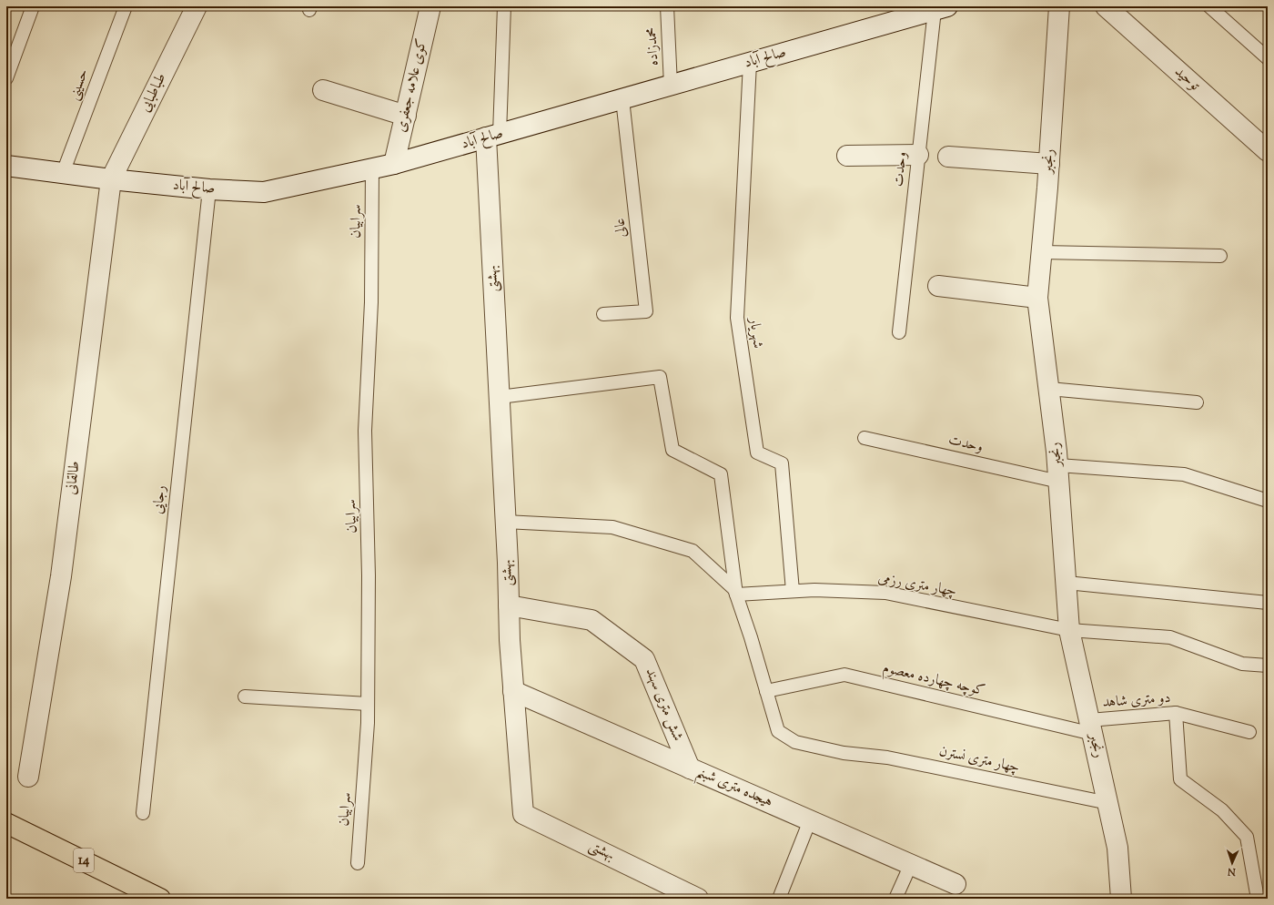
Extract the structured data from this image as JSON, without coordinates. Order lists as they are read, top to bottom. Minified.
{"streets":{"highway":["14"],"street":["صالح آباد","توحید","کوی علامه جعفری","طباطبایی","رنجبر","بهشتی","طالقانی","شش متری سهند","هیجده متری شبنم"],"lane":["محمدزاده","حسینی","وحدت","سرابیان","عالی","شهریار","رجایی","چهار متری رزمی","کوچه چهارده معصوم","دو متری شاهد","چهار متری نسترن"]},"crossings":[["محمدزاده","صالح آباد"],["صالح آباد","حسینی"],["صالح آباد","کوی علامه جعفری"],["صالح آباد","طباطبایی"],["صالح آباد","وحدت"],["صالح آباد","سرابیان"],["صالح آباد","عالی"],["صالح آباد","بهشتی"],["صالح آباد","شهریار"],["صالح آباد","طالقانی"],["صالح آباد","رجایی"],["طباطبایی","طالقانی"],["رنجبر","وحدت"],["رنجبر","چهار متری رزمی"],["رنجبر","کوچه چهارده معصوم"],["رنجبر","دو متری شاهد"],["رنجبر","چهار متری نسترن"],["بهشتی","شش متری سهند"],["بهشتی","هیجده متری شبنم"],["شهریار","چهار متری رزمی"],["چهار متری رزمی","چهار متری نسترن"],["کوچه چهارده معصوم","دو متری شاهد"],["کوچه چهارده معصوم","چهار متری نسترن"],["شش متری سهند","هیجده متری شبنم"]],"north":"bottom"}
